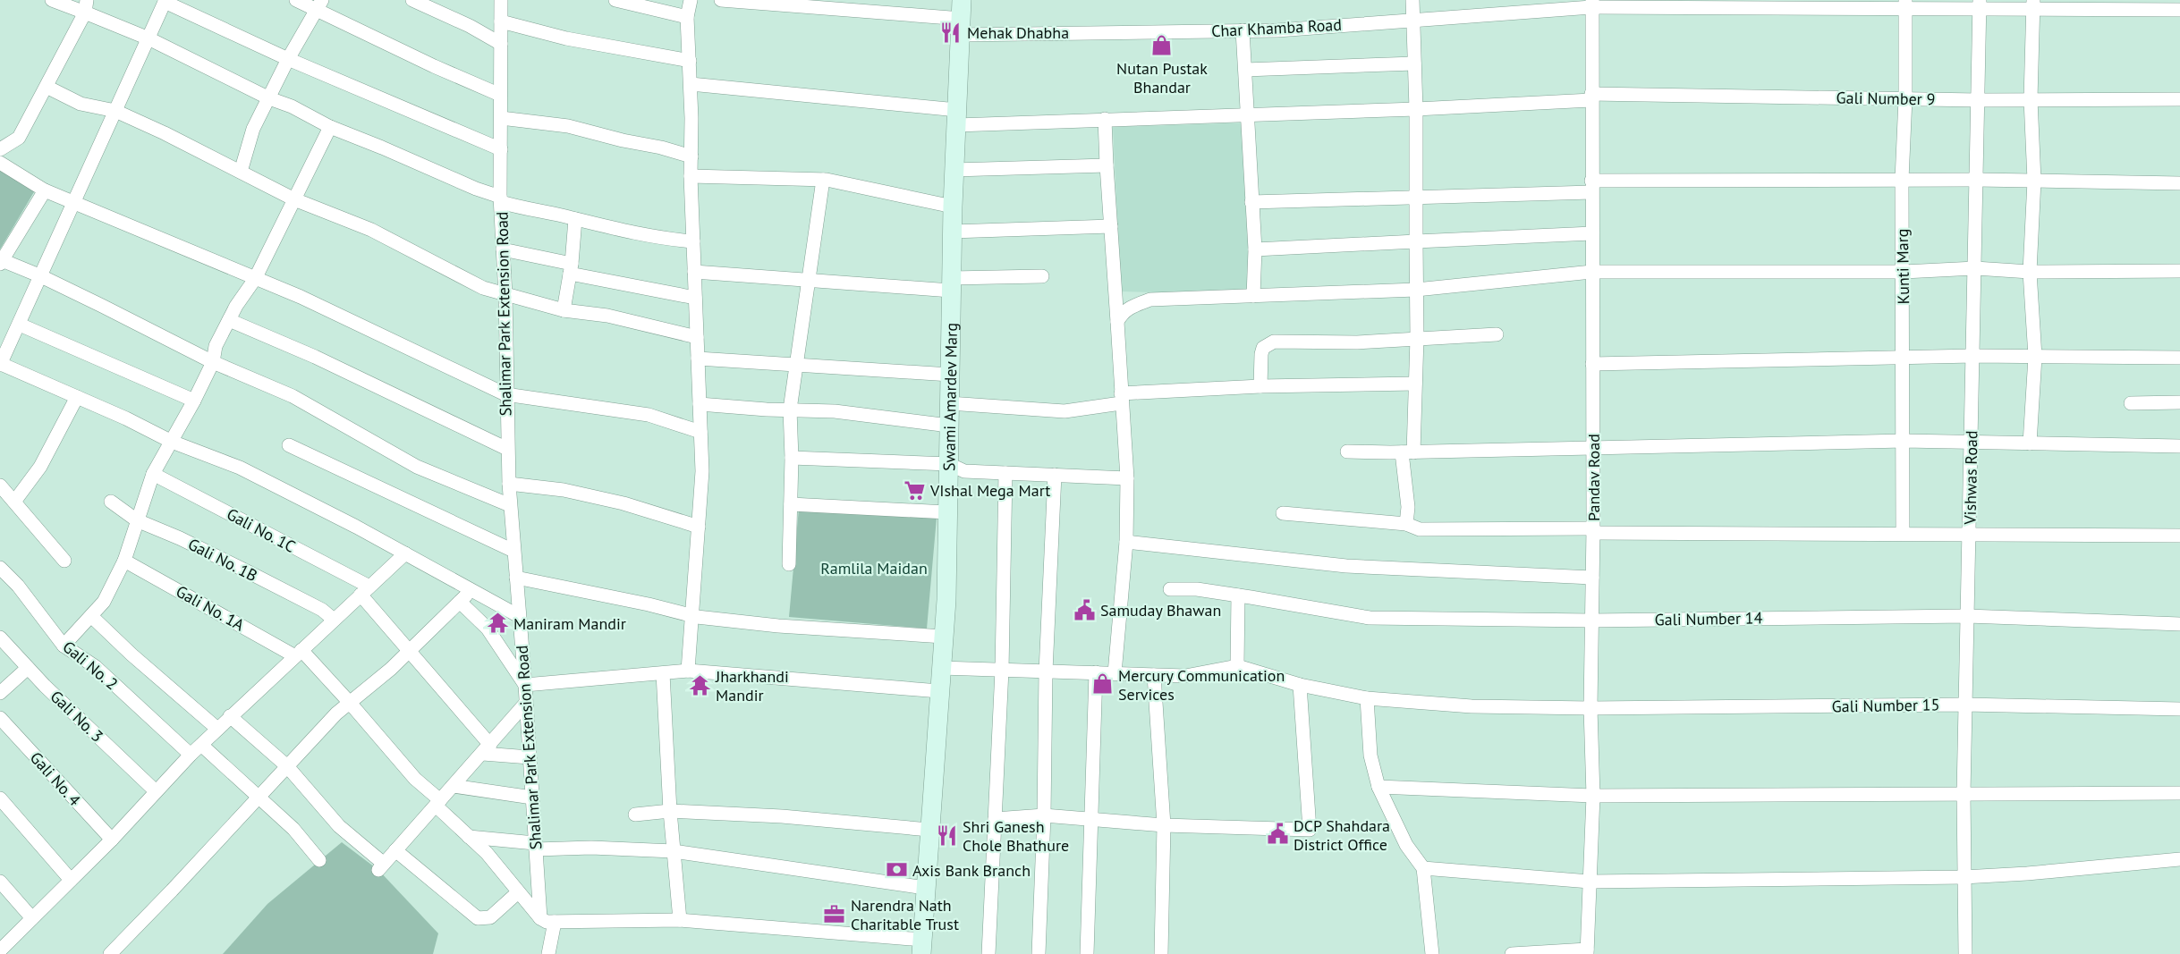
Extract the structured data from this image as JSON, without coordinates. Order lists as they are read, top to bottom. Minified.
{"streets":{"street":["Char Khamba Road","Gali Number 9","Kunti Marg","Shalimar Park Extension Road","Swami Amardev Marg","Pandav Road","Vishwas Road","Gali No. 1C","Gali No. 1B","Gali No. 1A","Gali Number 14","Gali No. 2","Gali Number 15","Gali No. 3","Gali No. 4"]},"crossings":[["Char Khamba Road","Kunti Marg"],["Char Khamba Road","Swami Amardev Marg"],["Char Khamba Road","Pandav Road"],["Char Khamba Road","Vishwas Road"],["Gali Number 9","Kunti Marg"],["Gali Number 9","Swami Amardev Marg"],["Gali Number 9","Pandav Road"],["Gali Number 9","Vishwas Road"],["Shalimar Park Extension Road","Gali No. 1A"],["Pandav Road","Gali Number 14"],["Pandav Road","Gali Number 15"],["Vishwas Road","Gali Number 14"],["Vishwas Road","Gali Number 15"]],"parks":["Ramlila Maidan"],"places":{"restaurant":["Mehak Dhabha","Shri Ganesh Chole Bhathure"],"shop":["Nutan Pustak Bhandar","Mercury Communication Services"],"supermarket":["VIshal Mega Mart"],"public building":["Samuday Bhawan","DCP Shahdara District Office"],"temple":["Maniram Mandir","Jharkhandi Mandir"],"bank":["Axis Bank Branch"],"office":["Narendra Nath Charitable Trust"]}}
